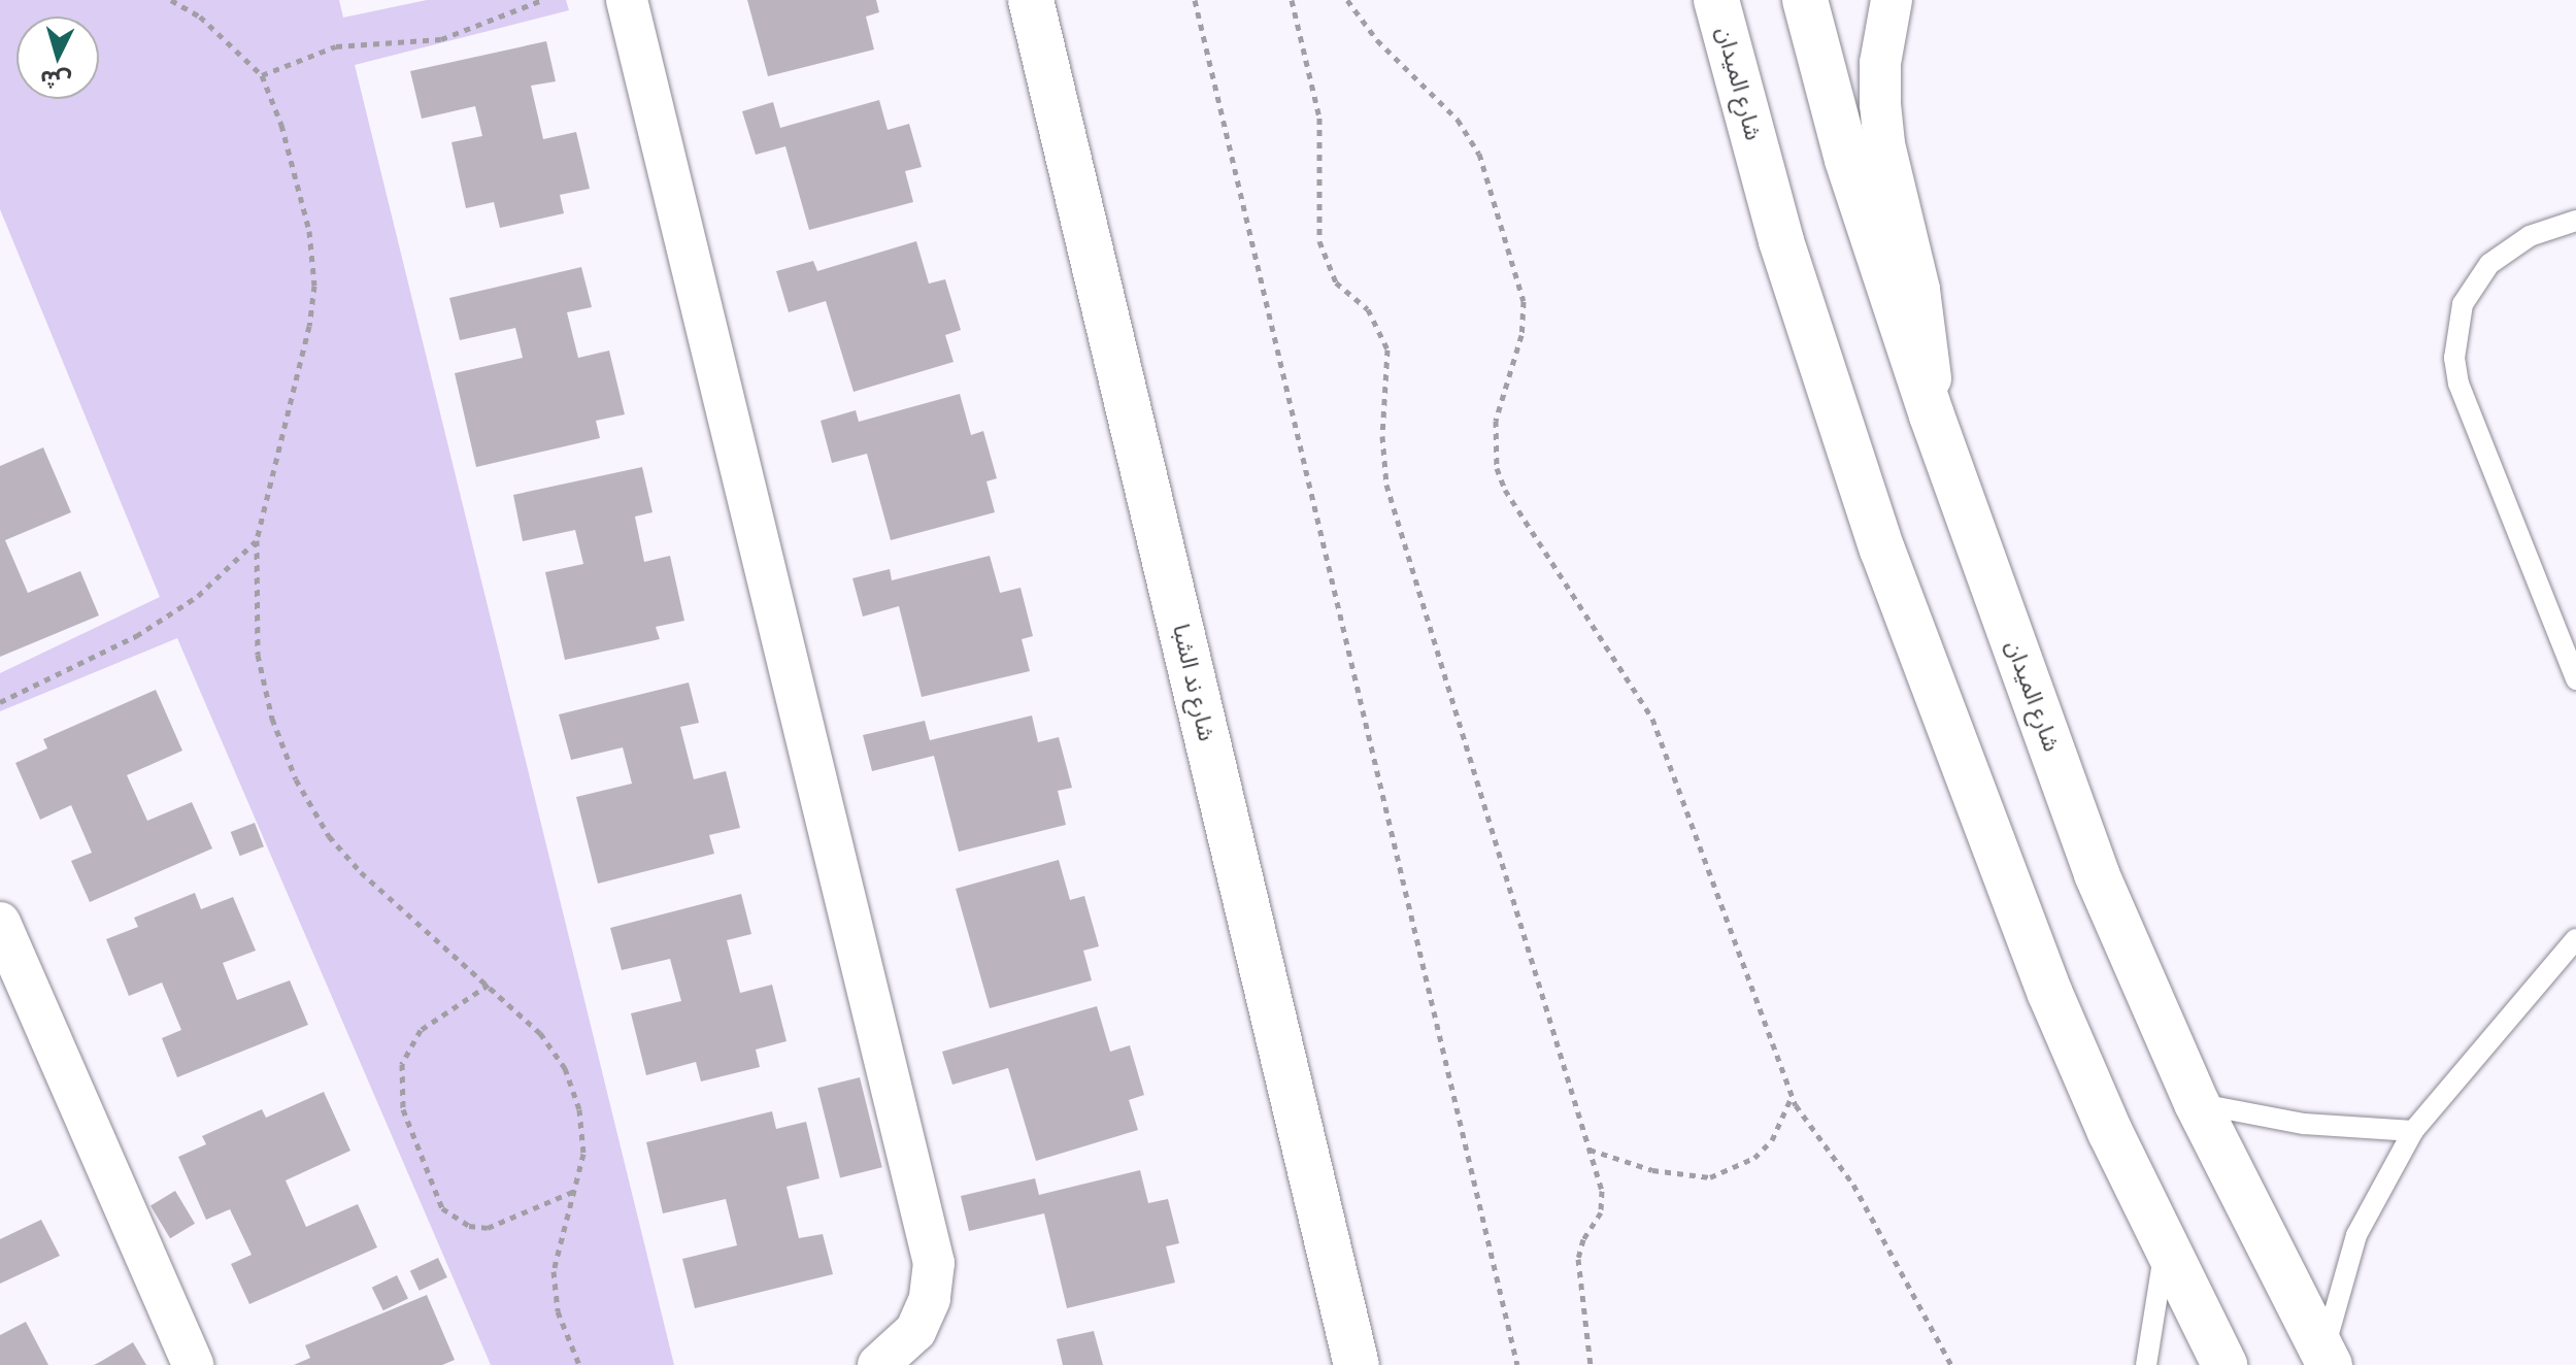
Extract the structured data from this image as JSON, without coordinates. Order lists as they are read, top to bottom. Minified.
{"streets":{"street":["شارع الميدان","شارع ند الشبا"]},"north":"bottom"}
